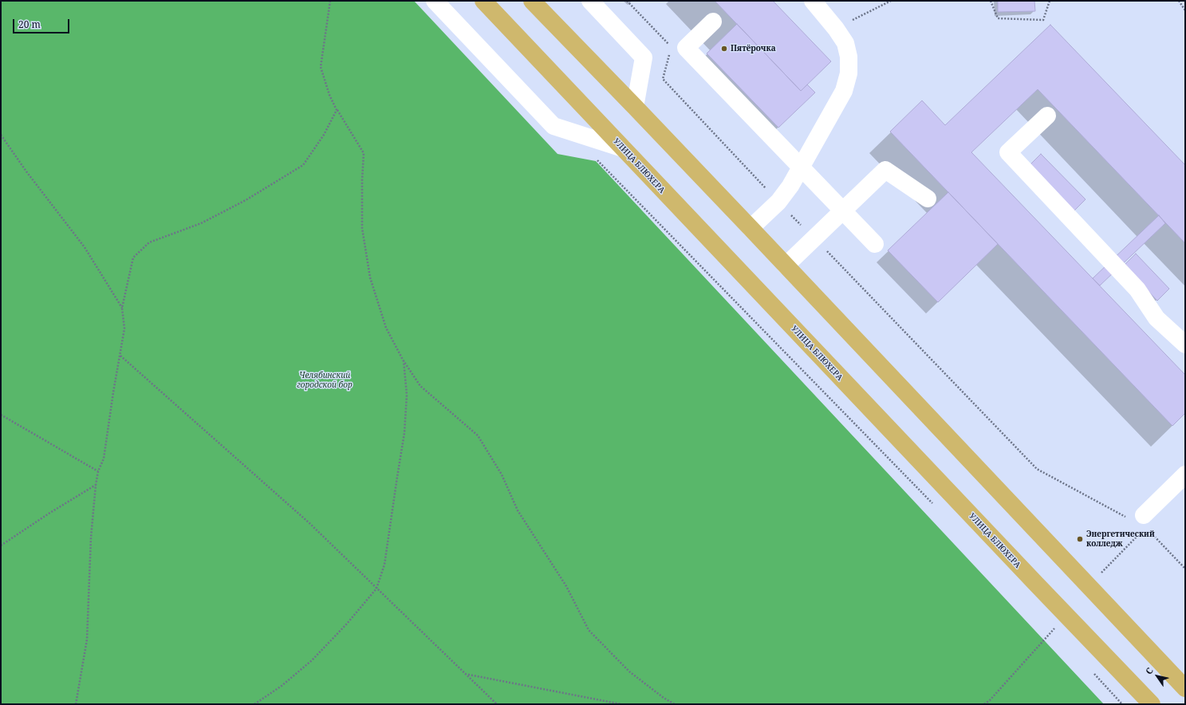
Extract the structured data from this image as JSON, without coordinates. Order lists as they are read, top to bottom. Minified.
{"streets":{"main road":["УЛИЦА БЛЮХЕРА"]},"parks":["Челябинский городской бор"],"places":["Пятёрочка","Энергетический колледж"],"scale_bar":"20 m","north":"top left"}
